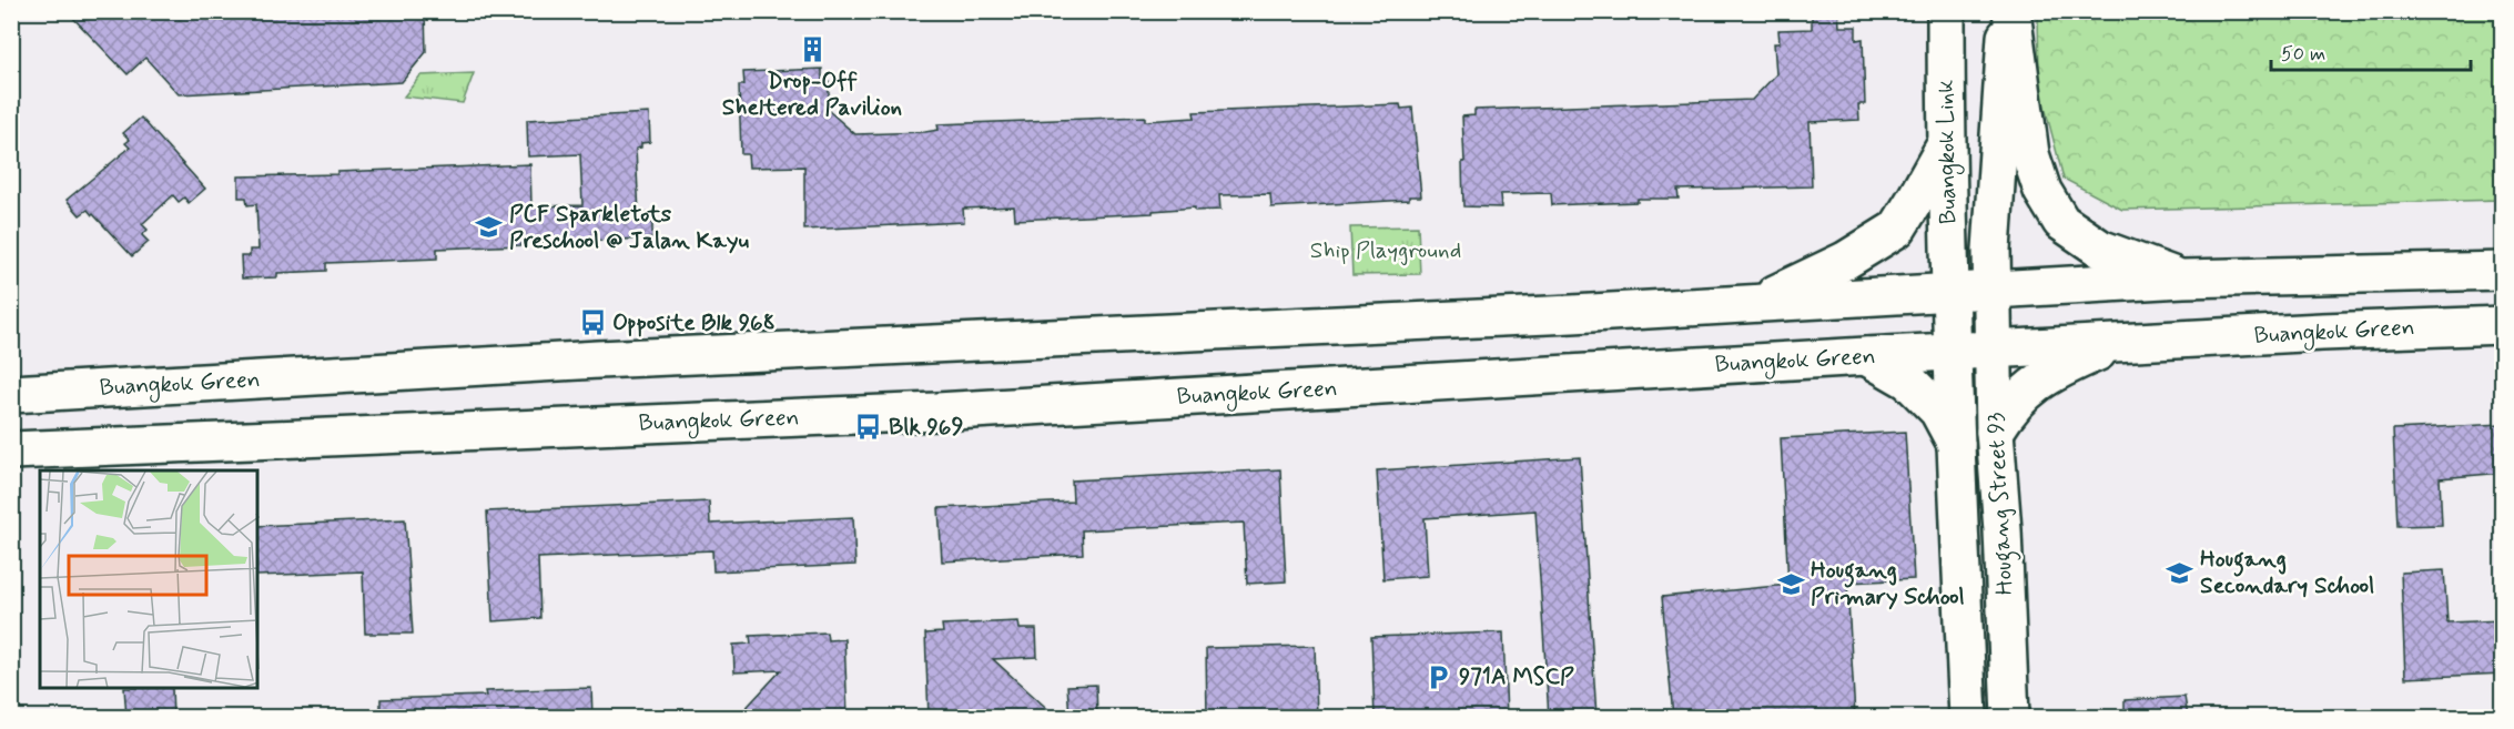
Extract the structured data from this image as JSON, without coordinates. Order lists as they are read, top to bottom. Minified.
{"streets":{"main road":["Buangkok Link","Buangkok Green","Hougang Street 93"]},"crossings":[["Buangkok Link","Buangkok Green"],["Buangkok Link","Hougang Street 93"],["Buangkok Green","Hougang Street 93"]],"parks":["Ship Playground"],"places":{"building":["Drop-Off Sheltered Pavilion"],"school or university":["PCF Sparkletots Preschool @ Jalan Kayu","Hougang Secondary School","Hougang Primary School"],"bus stop":["Opposite Blk 968","Blk 969"],"parking":["971A MSCP"]},"scale_bar":"50 m"}
